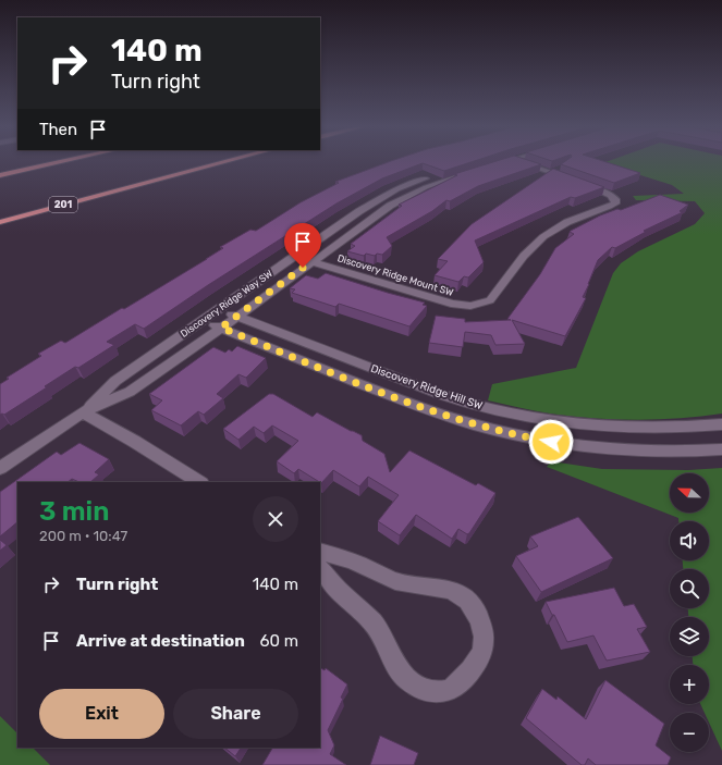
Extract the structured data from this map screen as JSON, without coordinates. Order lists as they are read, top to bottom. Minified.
{"streets":{"highway":["201"],"street":["Discovery Ridge Mount SW","Discovery Ridge Way SW","Discovery Ridge Hill SW"]},"crossings":[["Discovery Ridge Mount SW","Discovery Ridge Way SW"],["Discovery Ridge Way SW","Discovery Ridge Hill SW"]],"north":"left","page":{"turn":["140 m","Turn right"],"then":"Then","map_buttons":["+","−"],"heading":["3 min","200 m · 10:47"],"list":[{"name":"Turn right","value":"140 m"},{"name":"Arrive at destination","value":"60 m"}],"buttons":["Exit","Share"]}}
